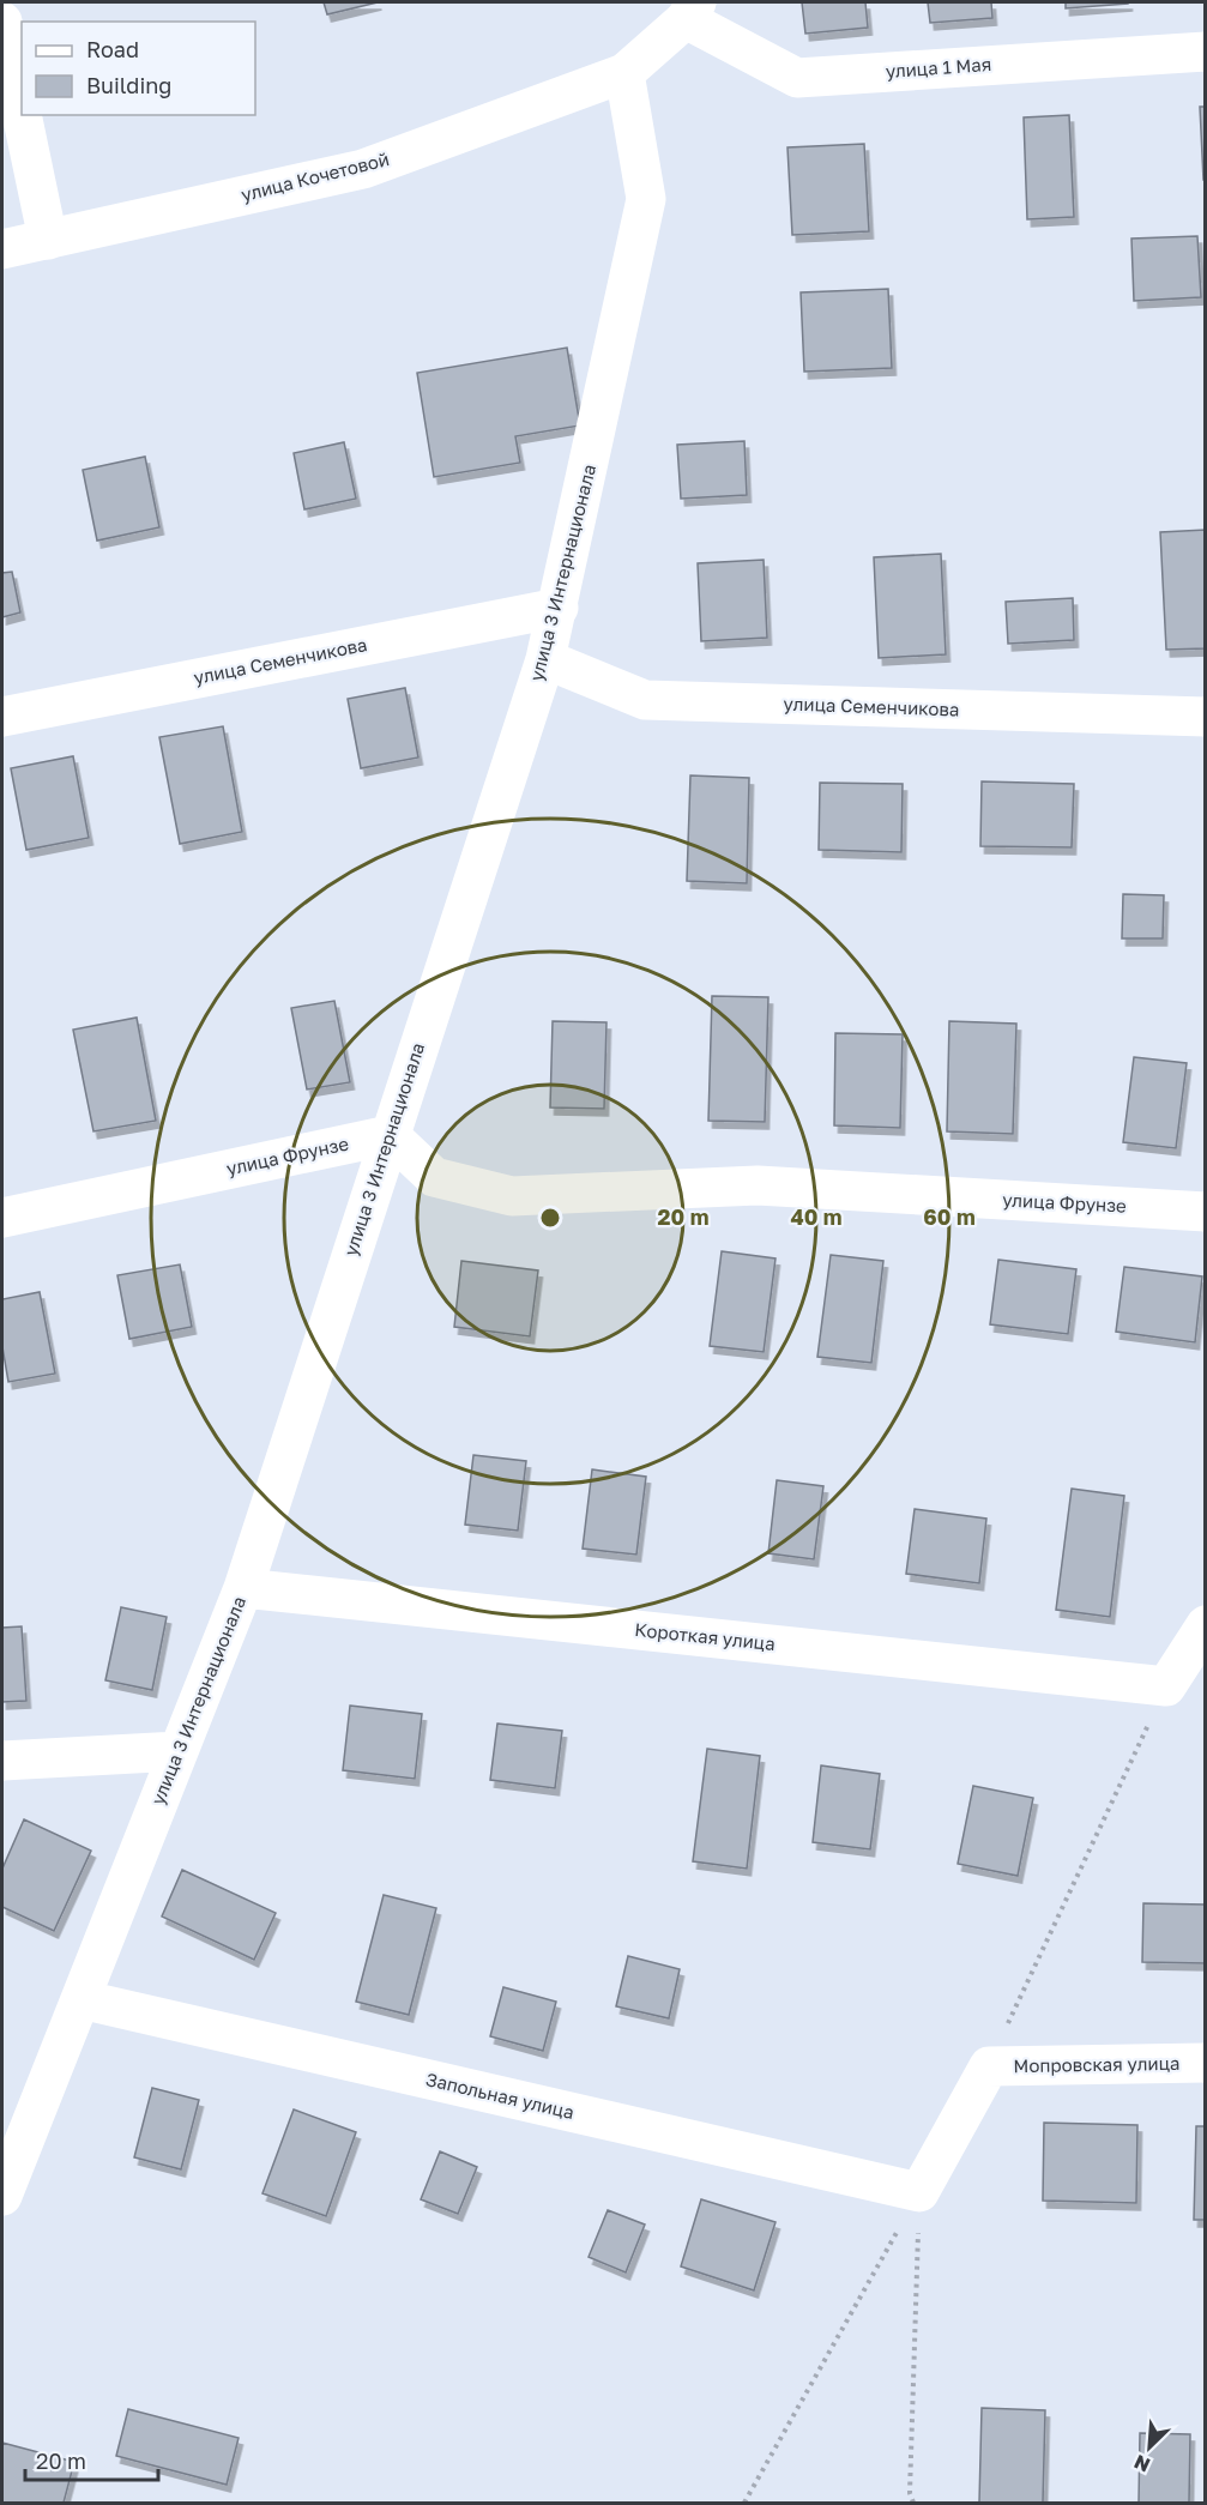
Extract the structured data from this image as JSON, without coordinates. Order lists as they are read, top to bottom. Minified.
{"streets":{"street":["улица 1 Мая","улица Кочетовой","улица 3 Интернационала","улица Семенчикова","улица Фрунзе","Короткая улица","Мопровская улица","Запольная улица"]},"crossings":[["улица 1 Мая","улица Кочетовой"],["улица Кочетовой","улица 3 Интернационала"],["улица 3 Интернационала","улица Семенчикова"],["улица 3 Интернационала","улица Фрунзе"],["улица 3 Интернационала","Короткая улица"],["улица 3 Интернационала","Запольная улица"]],"legend":["Road","Building"],"scale_bar":"20 m","north":"bottom left","rings":["20 m","40 m","60 m"]}
